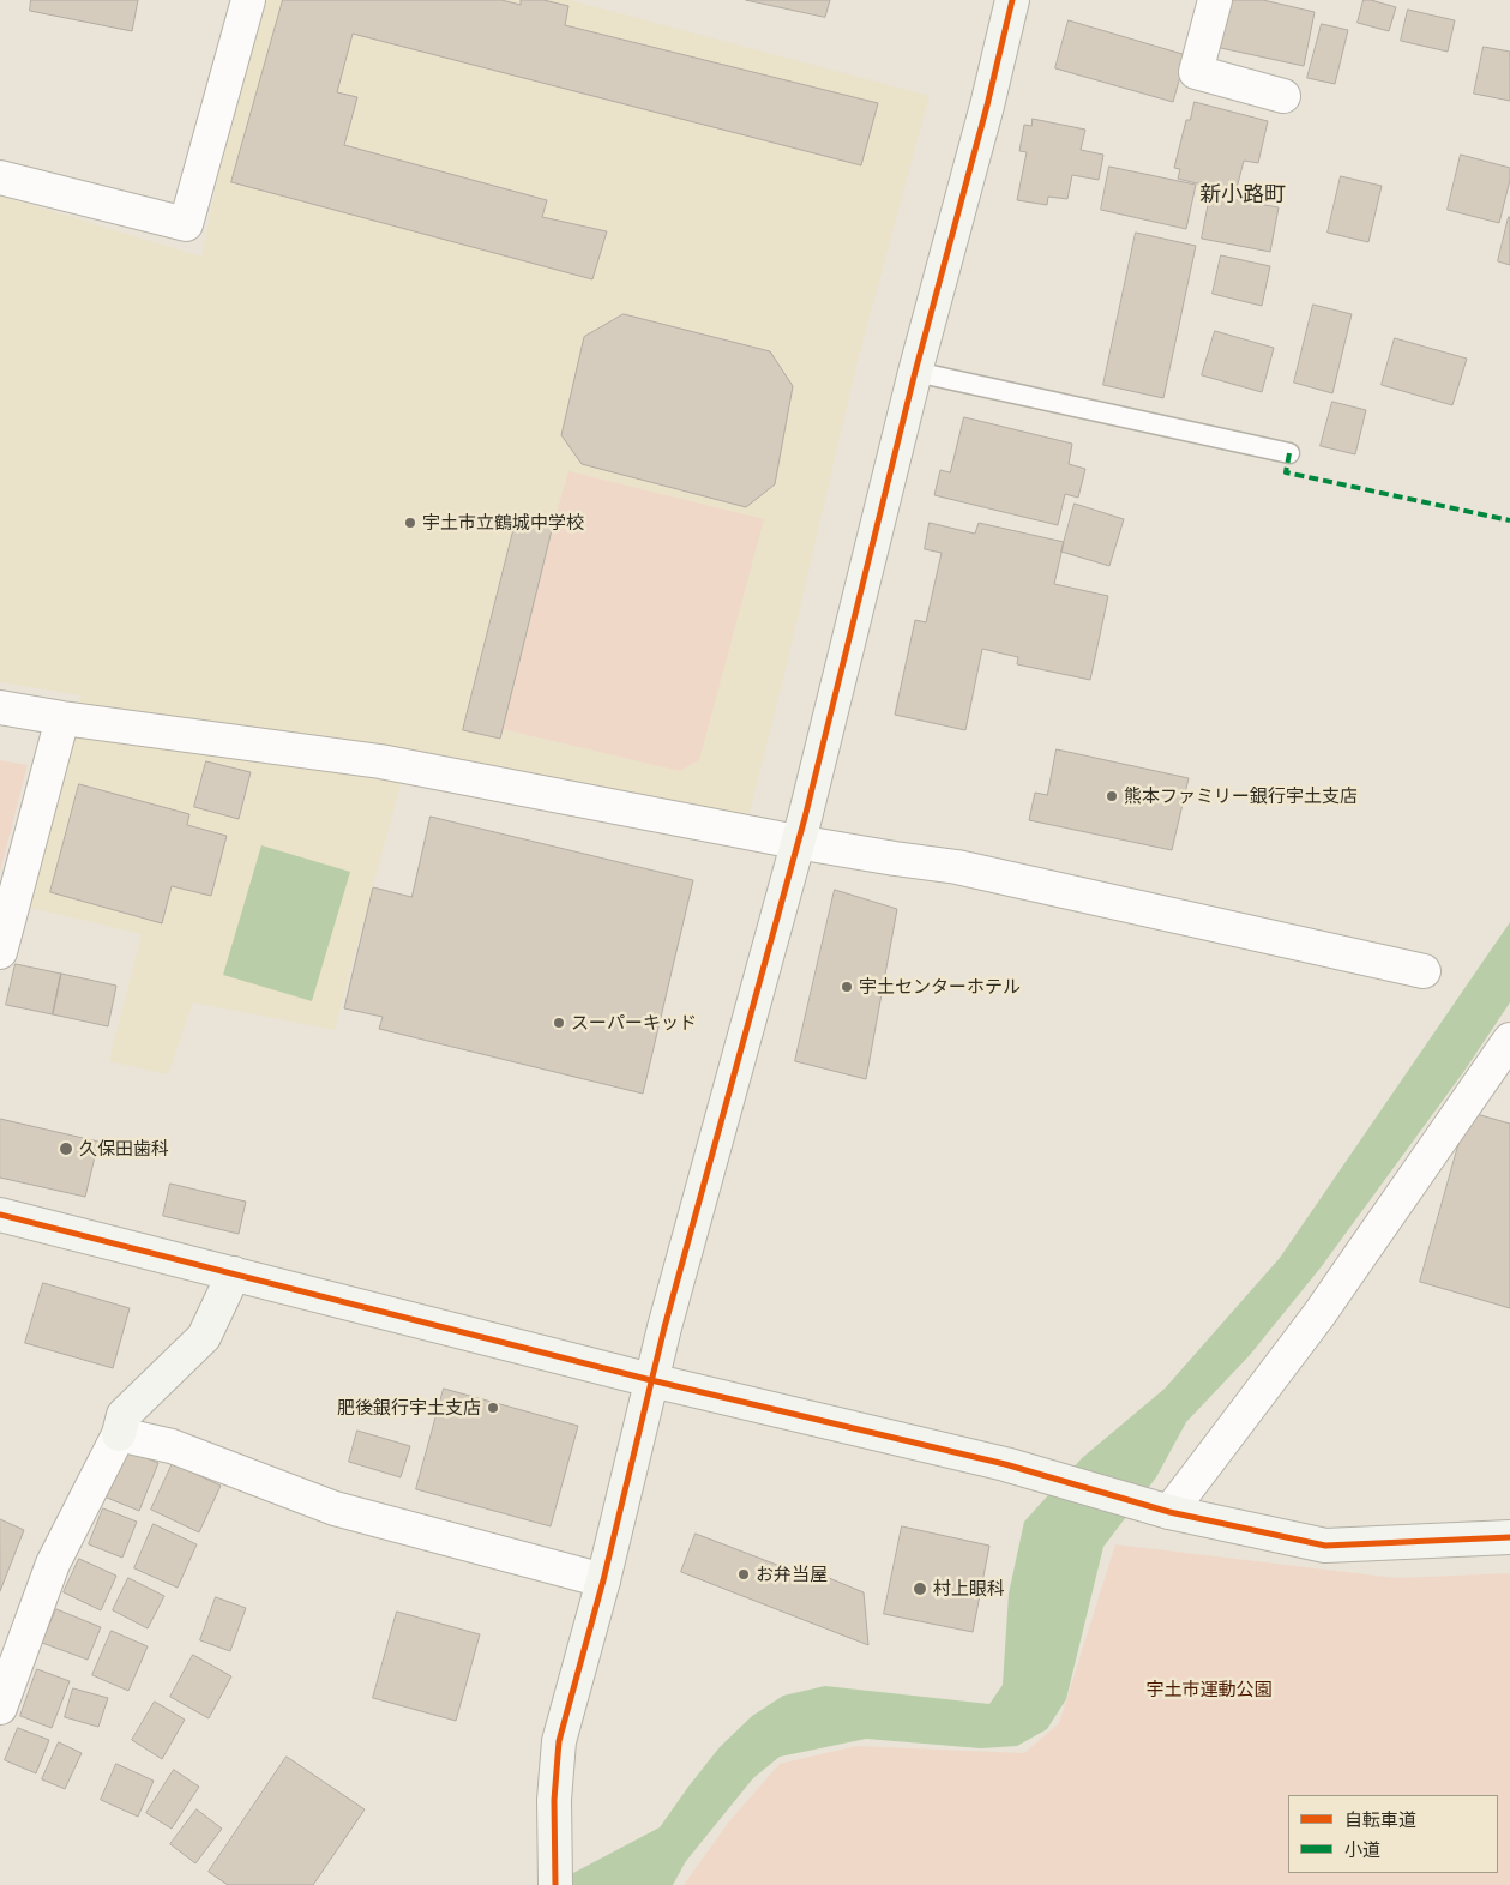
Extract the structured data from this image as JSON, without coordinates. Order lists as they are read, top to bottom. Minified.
{"districts":["新小路町"],"parks":["宇土市運動公園"],"places":["宇土市立鶴城中学校","熊本ファミリー銀行宇土支店","宇土センターホテル","スーパーキッド","久保田歯科","肥後銀行宇土支店","お弁当屋","村上眼科"],"legend":["自転車道","小道"]}
